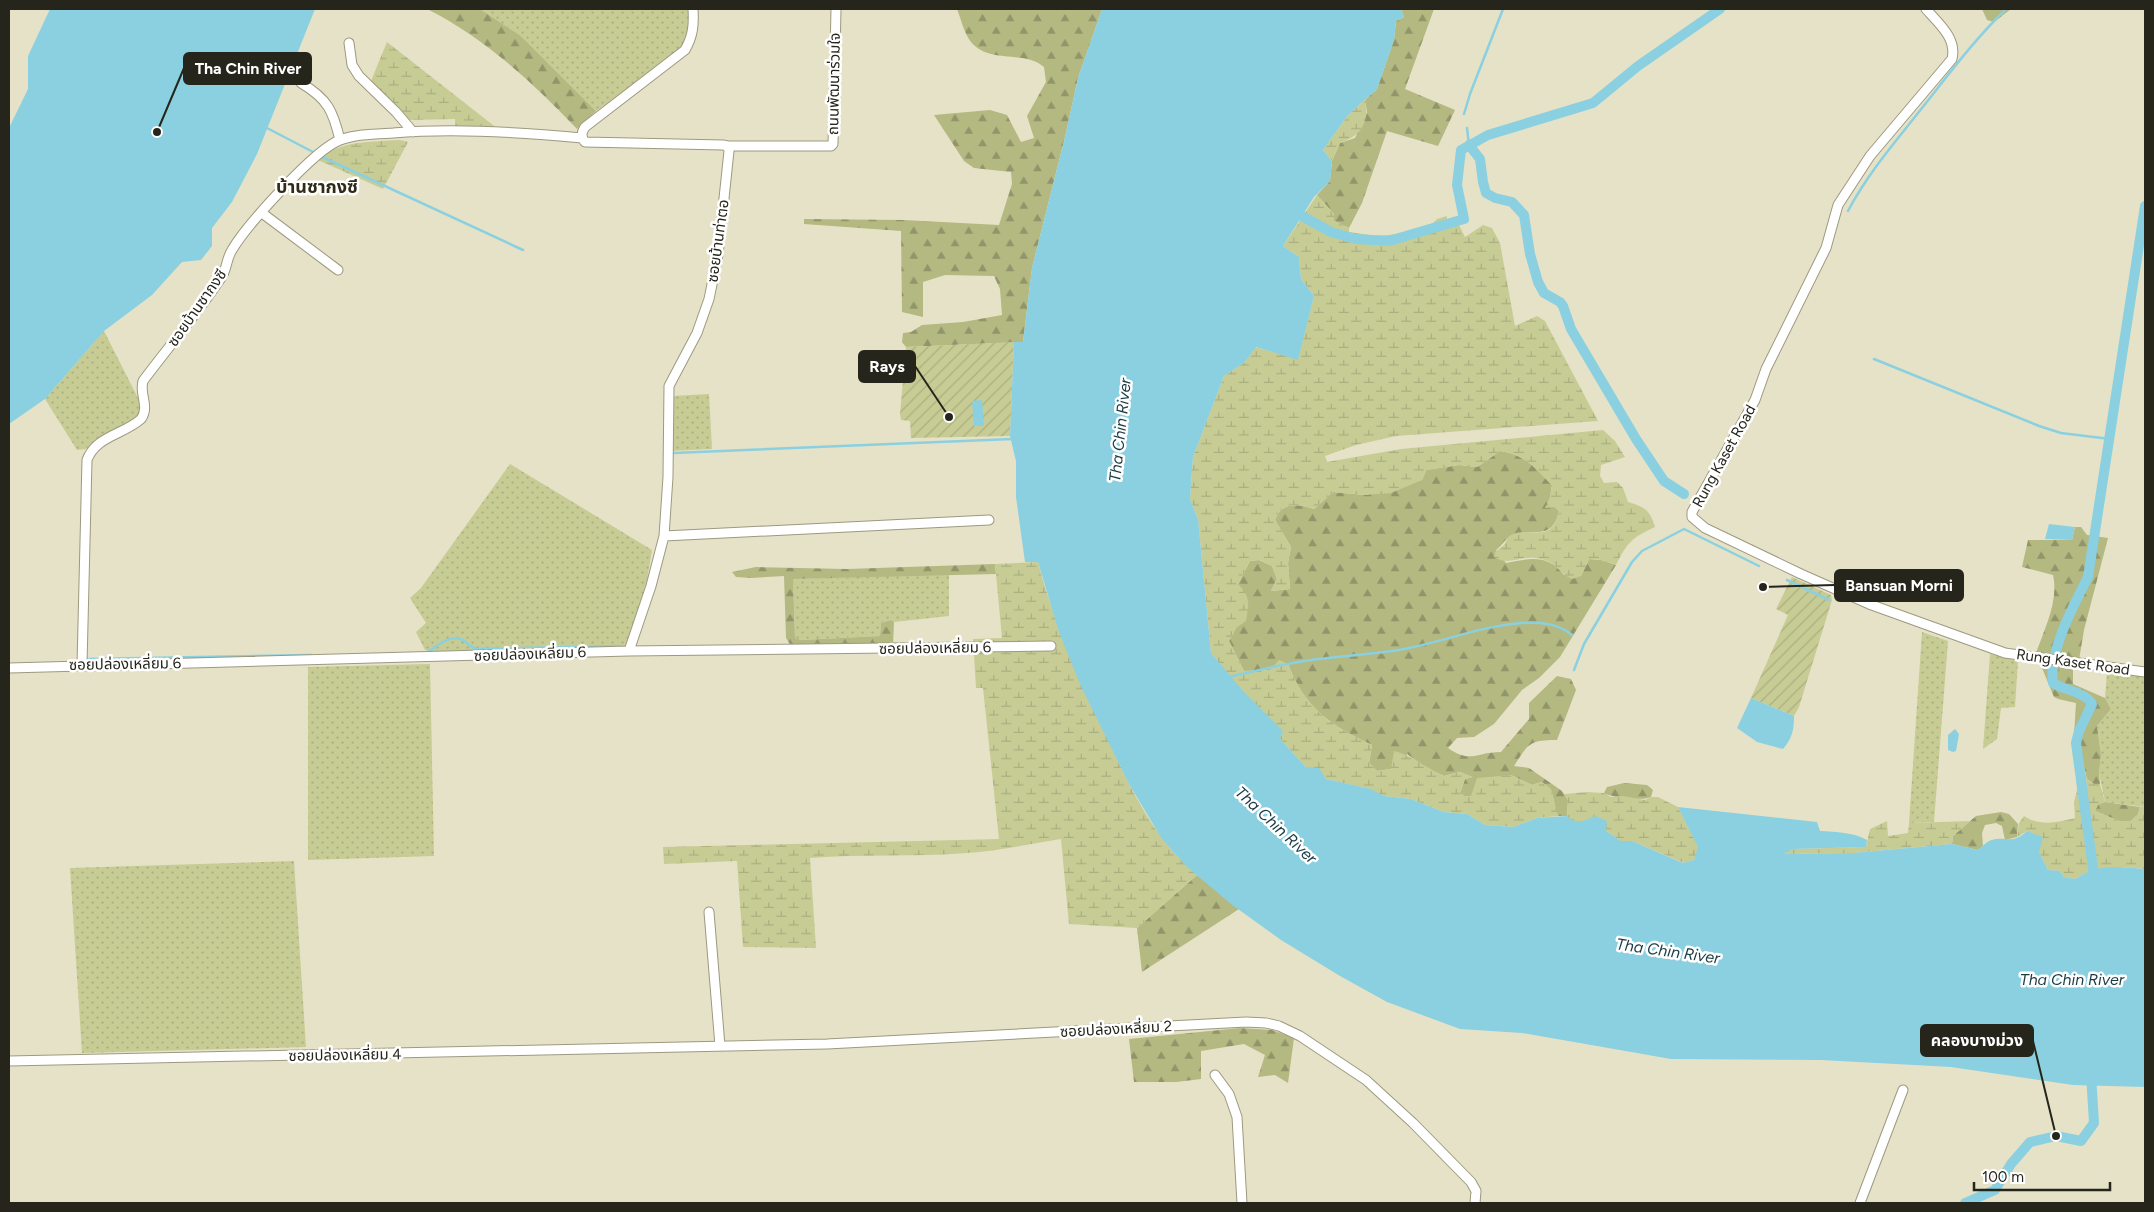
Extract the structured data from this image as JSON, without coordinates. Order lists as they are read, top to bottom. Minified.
{"streets":{"street":["ถนนพัฒนาร่วมใจ","ซอยบ้านท่าตอ","ซอยบ้านซากงซี","Rung Kaset Road","ซอยปล่องเหลี่ยม 6","ซอยปล่องเหลี่ยม 2","ซอยปล่องเหลี่ยม 4"]},"crossings":[["ถนนพัฒนาร่วมใจ","ซอยบ้านท่าตอ"],["ซอยบ้านท่าตอ","ซอยปล่องเหลี่ยม 6"],["ซอยบ้านซากงซี","ซอยปล่องเหลี่ยม 6"],["ซอยปล่องเหลี่ยม 2","ซอยปล่องเหลี่ยม 4"]],"districts":["บ้านซากงซี"],"water":["Tha Chin River"],"places":["Tha Chin River","Rays","Bansuan Morni","คลองบางม่วง"],"scale_bar":"100 m"}
